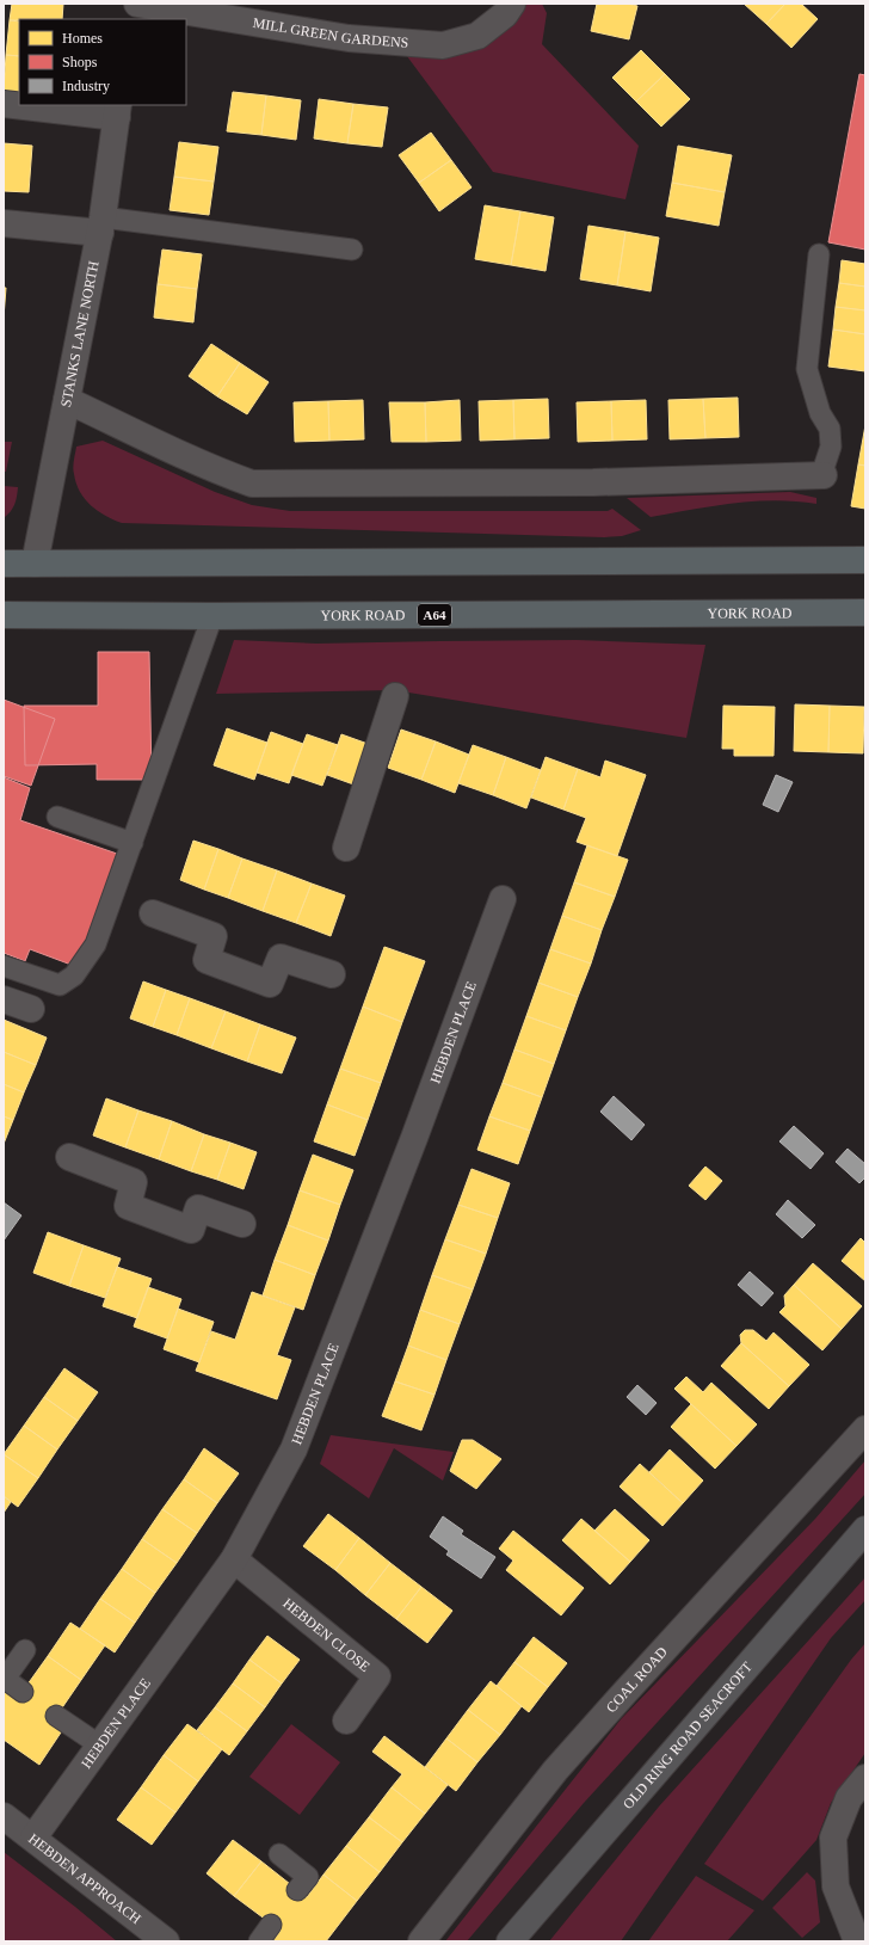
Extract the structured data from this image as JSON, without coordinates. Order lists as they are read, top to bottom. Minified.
{"streets":{"highway":["YORK ROAD","A64"],"main road":["OLD RING ROAD SEACROFT"],"street":["MILL GREEN GARDENS","STANKS LANE NORTH","HEBDEN PLACE","HEBDEN CLOSE","COAL ROAD","HEBDEN APPROACH"]},"crossings":[["HEBDEN PLACE","HEBDEN CLOSE"],["HEBDEN PLACE","HEBDEN APPROACH"]],"legend":["Homes","Shops","Industry"]}
